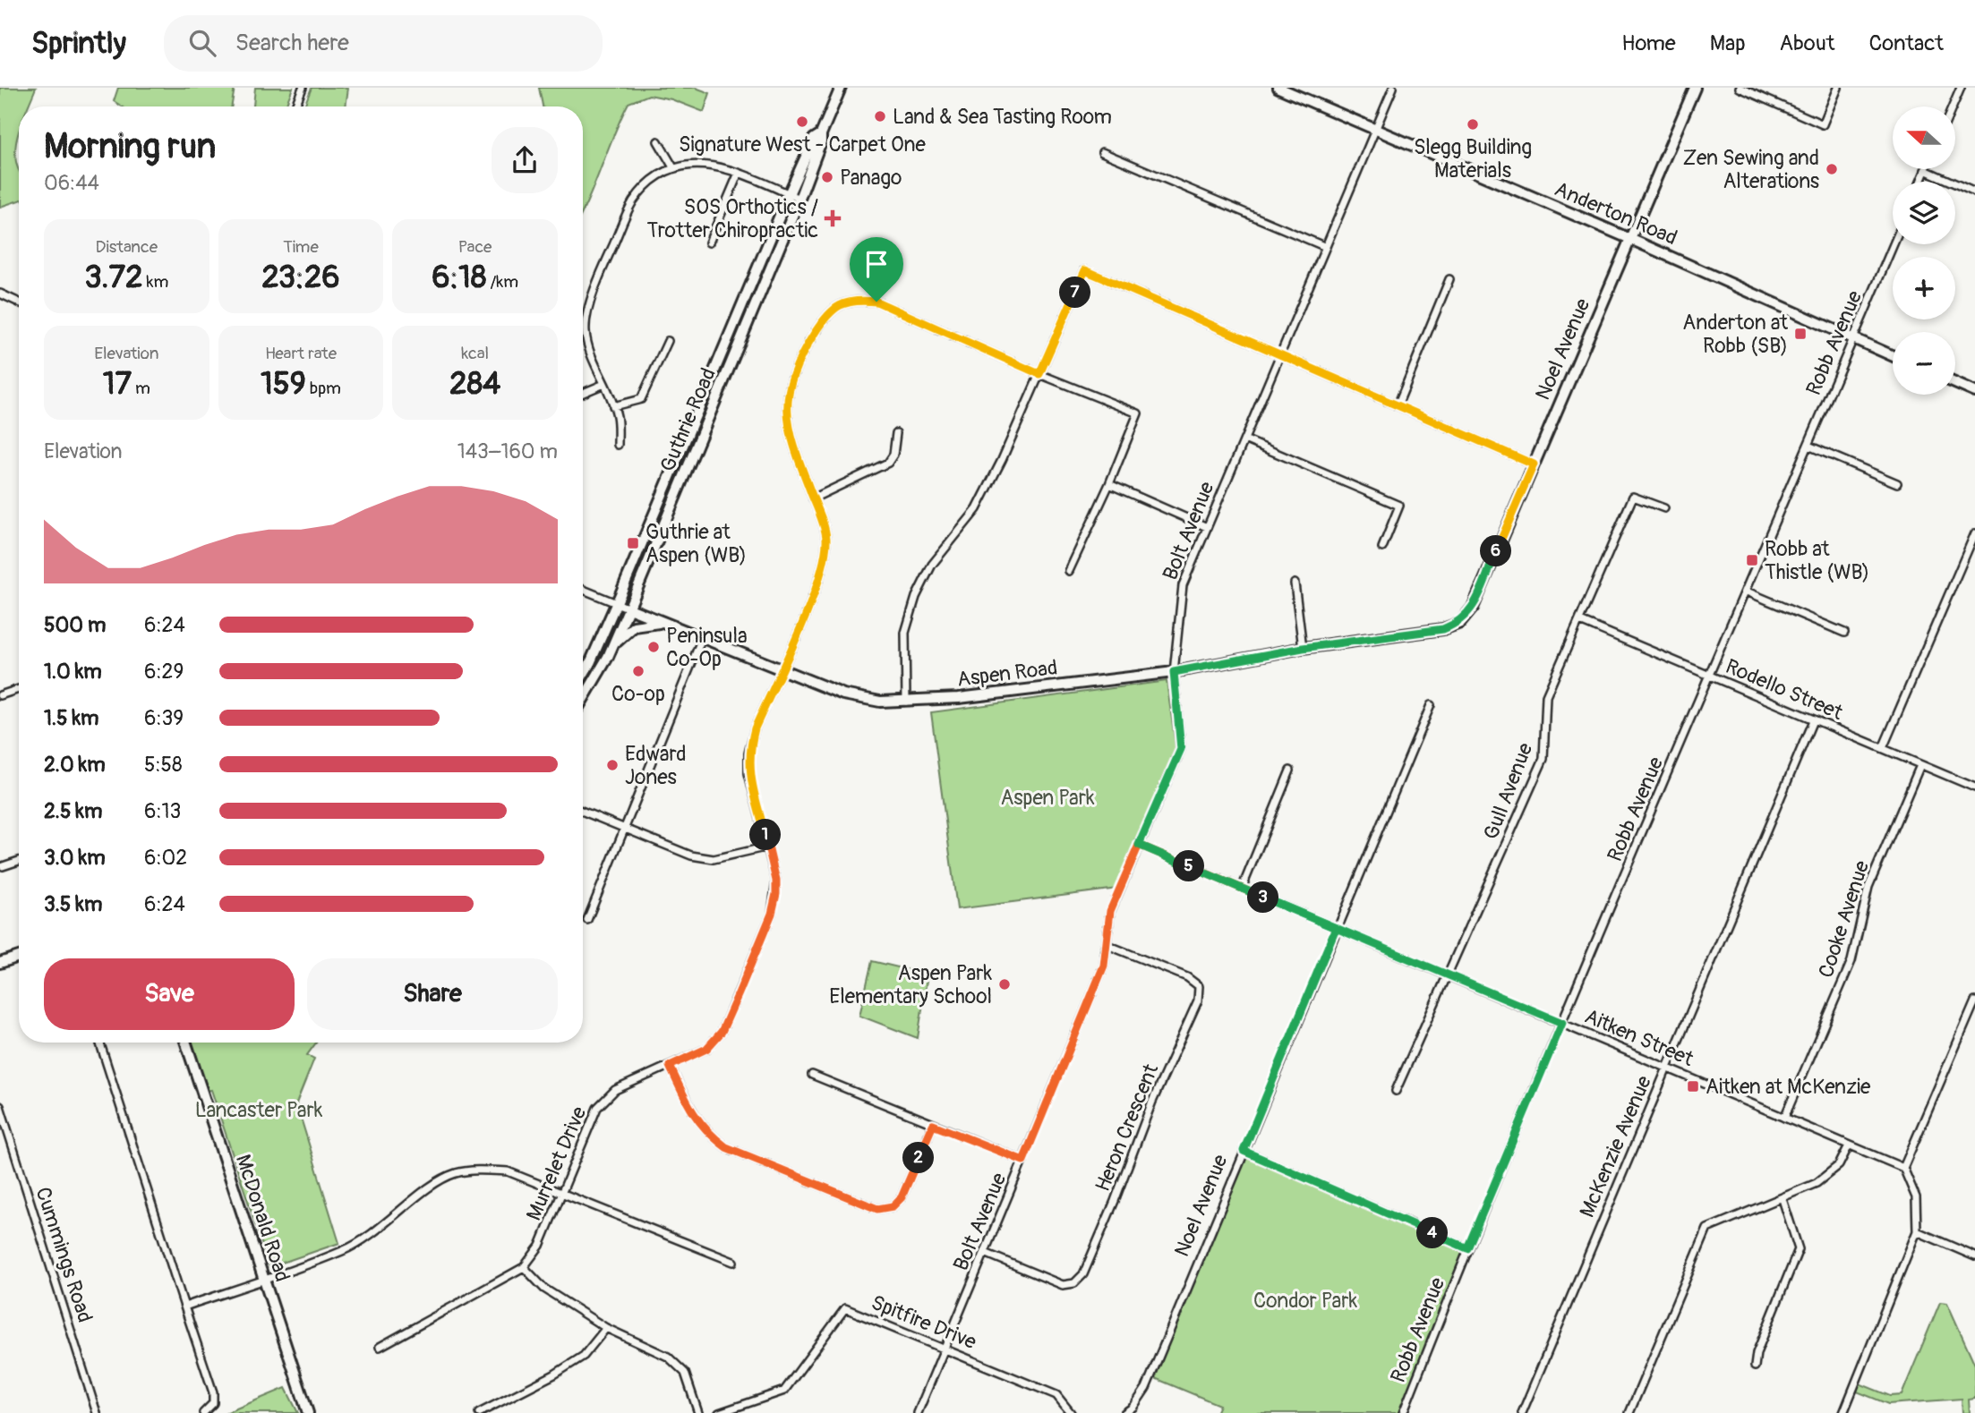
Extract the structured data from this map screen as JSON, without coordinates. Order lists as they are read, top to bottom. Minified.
{"streets":{"main road":["Anderton Road","Noel Avenue","Guthrie Road","Aspen Road","McDonald Road"],"street":["Robb Avenue","Bolt Avenue","Rodello Street","Gull Avenue","Cooke Avenue","Aitken Street","Heron Crescent","McKenzie Avenue","Murrelet Drive","Cummings Road","Spitfire Drive"]},"crossings":[["Anderton Road","Robb Avenue"],["Anderton Road","Noel Avenue"],["Anderton Road","Bolt Avenue"],["Robb Avenue","Rodello Street"],["Robb Avenue","Aitken Street"],["Noel Avenue","Aspen Road"],["Noel Avenue","Aitken Street"],["Guthrie Road","Aspen Road"],["Bolt Avenue","Aspen Road"],["Bolt Avenue","Aitken Street"],["Bolt Avenue","Heron Crescent"],["Bolt Avenue","Spitfire Drive"],["Aspen Road","Murrelet Drive"],["Rodello Street","Gull Avenue"],["Rodello Street","Cooke Avenue"],["Rodello Street","McKenzie Avenue"],["Gull Avenue","Aitken Street"],["Cooke Avenue","Aitken Street"],["Aitken Street","McKenzie Avenue"]],"parks":["Aspen Park","Lancaster Park","Condor Park"],"places":{"other":["Land & Sea Tasting Room","Signature West - Carpet One","Slegg Building Materials","Zen Sewing and Alterations","Panago","Peninsula Co-Op","Co-op","Edward Jones","Aspen Park Elementary School"],"health":["SOS Orthotics / Trotter Chiropractic"],"transit":["Anderton at Robb (SB)","Guthrie at Aspen (WB)","Robb at Thistle (WB)","Aitken at McKenzie"]},"north":"left","page":{"header":"Sprintly","search":"Search here","nav":["Home","Map","About","Contact"],"map_buttons":["+","−"],"heading":["Morning run","06:44"],"stats":[["Distance","3.72 km"],["Time","23:26"],["Pace","6:18 /km"],["Elevation","17 m"],["Heart rate","159 bpm"],["kcal","284"]],"pins":["7","6","1","5","3","2","4"],"chart":["Elevation","143–160 m"],"list":[{"name":"500 m","note":"6:24"},{"name":"1.0 km","note":"6:29"},{"name":"1.5 km","note":"6:39"},{"name":"2.0 km","note":"5:58"},{"name":"2.5 km","note":"6:13"},{"name":"3.0 km","note":"6:02"},{"name":"3.5 km","note":"6:24"}],"buttons":["Save","Share"]}}
